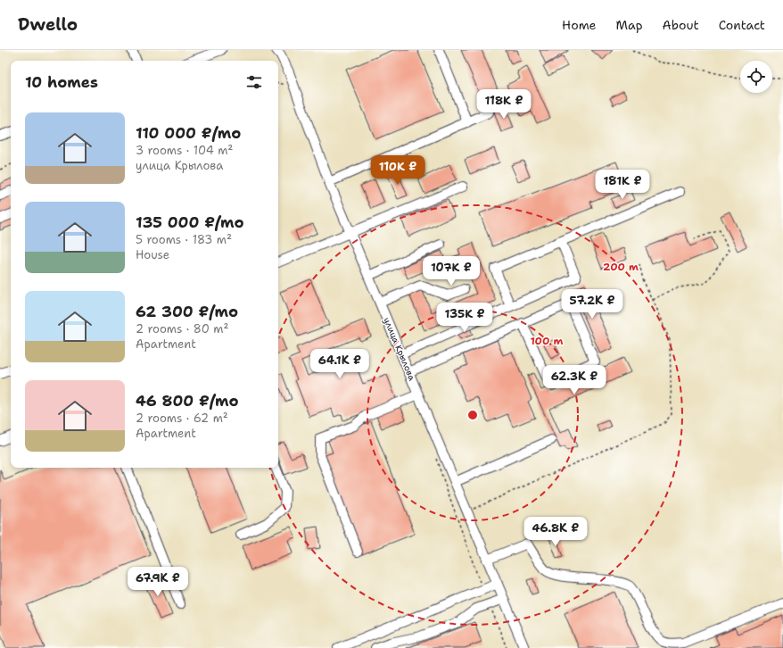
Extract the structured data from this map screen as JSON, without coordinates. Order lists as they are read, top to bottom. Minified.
{"streets":{"street":["улица Крылова"]},"page":{"header":"Dwello","nav":["Home","Map","About","Contact"],"heading":"10 homes","price":["118K ₽","110K ₽","181K ₽","107K ₽","57.2K ₽","135K ₽","64.1K ₽","62.3K ₽","46.8K ₽","67.9K ₽"],"list":[{"name":"110 000 ₽/mo","note":"3 rooms · 104 m² · улица Крылова"},{"name":"135 000 ₽/mo","note":"5 rooms · 183 m² · House"},{"name":"62 300 ₽/mo","note":"2 rooms · 80 m² · Apartment"},{"name":"46 800 ₽/mo","note":"2 rooms · 62 m² · Apartment"}]},"rings":["200 m","100 m"]}
